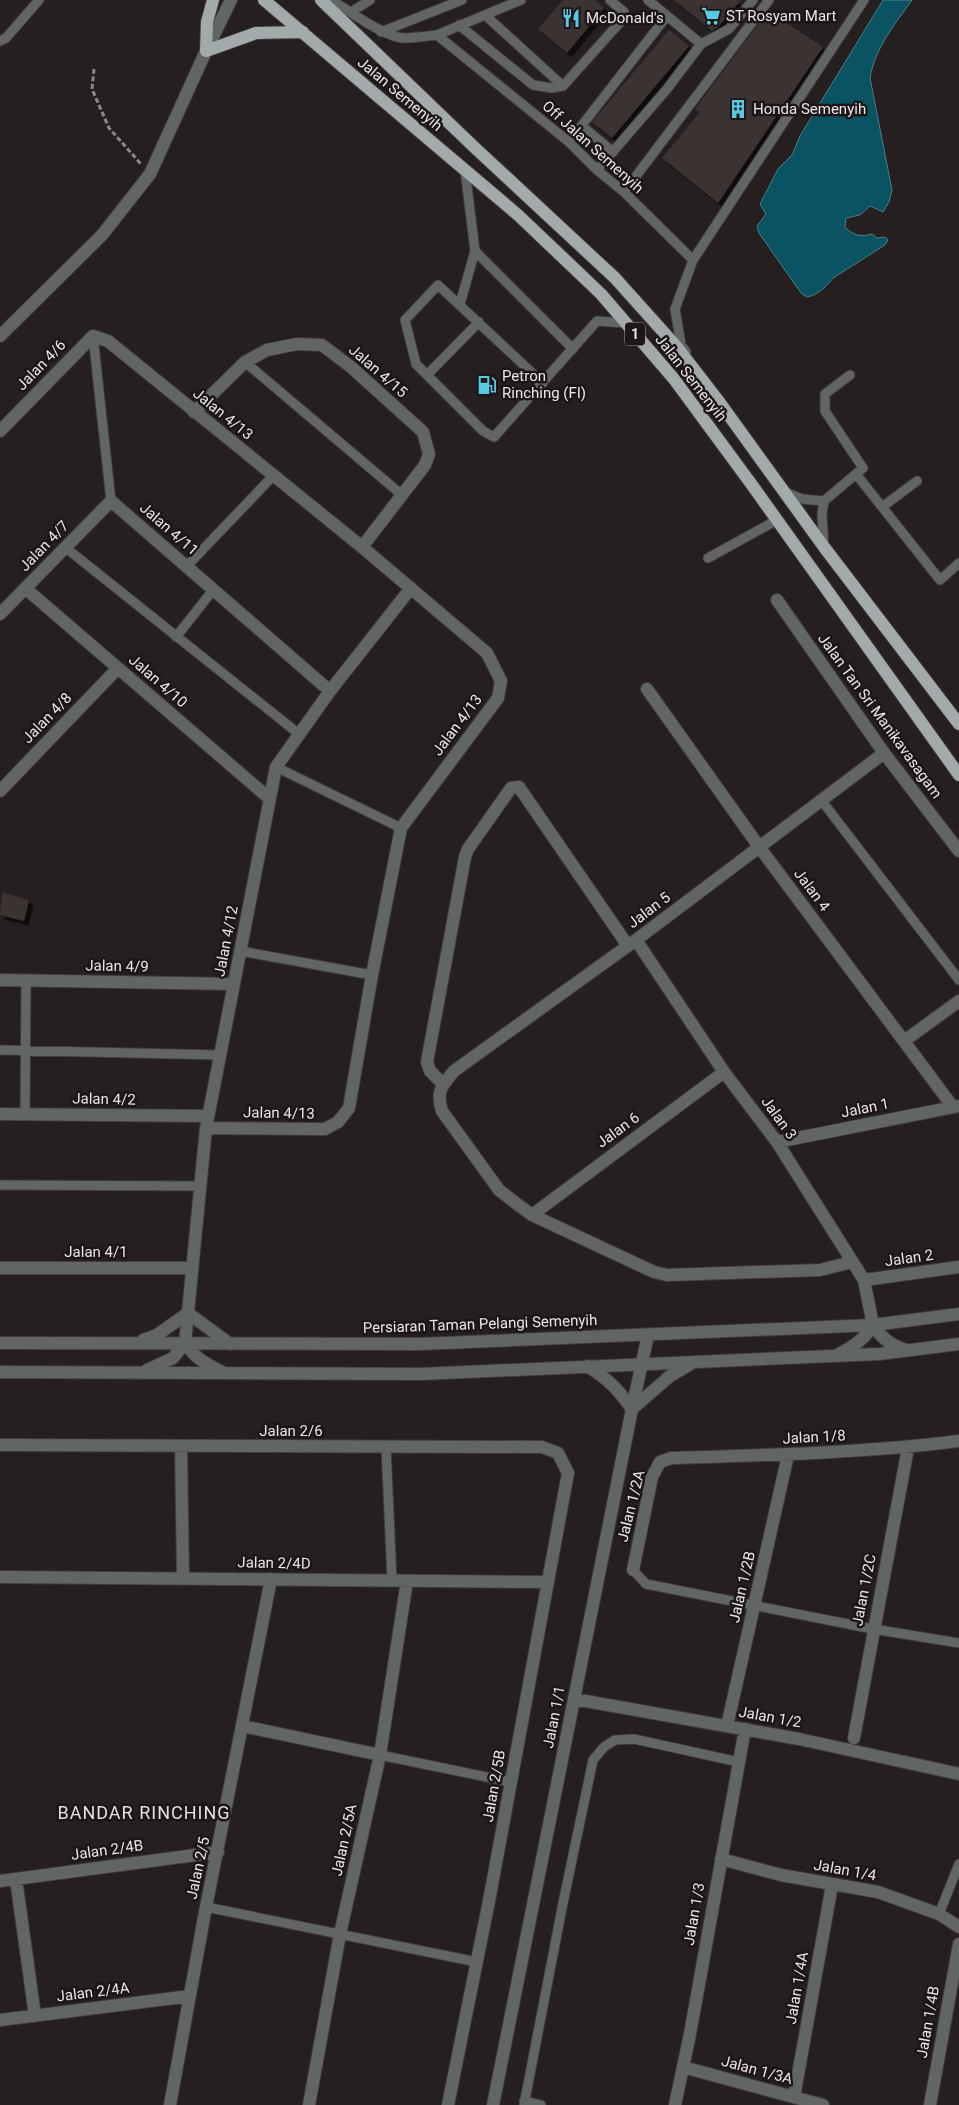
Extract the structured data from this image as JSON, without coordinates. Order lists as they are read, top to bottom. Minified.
{"streets":{"main road":["Jalan Semenyih","1"],"street":["Jalan 4/6","Jalan 4/15","Jalan 4/13","Jalan 4/11","Jalan 4/7","Jalan 4/10","Jalan Tan Sri Manikavasagam","Jalan 4/8","Jalan 4","Jalan 5","Jalan 4/12","Jalan 4/9","Jalan 4/2","Jalan 1","Jalan 3","Jalan 6","Jalan 4/1","Jalan 2","Persiaran Taman Pelangi Semenyih","Jalan 2/6","Jalan 1/8","Jalan 1/2A","Jalan 2/4D","Jalan 1/2B","Jalan 1/2C","Jalan 1/1","Jalan 1/2","Jalan 2/5B","Jalan 2/5A","Jalan 2/4B","Jalan 2/5","Jalan 1/4","Jalan 1/3","Jalan 1/4A","Jalan 2/4A","Jalan 1/4B","Jalan 1/3A"],"lane":["Off Jalan Semenyih"]},"crossings":[["Jalan 4/6","Jalan 4/13"],["Jalan 4/15","Jalan 4/13"],["Jalan 4/13","Jalan 4/12"],["Jalan 4/13","Jalan 4/2"],["Jalan 4/11","Jalan 4/7"],["Jalan 4/11","Jalan 4/12"],["Jalan 4/7","Jalan 4/10"],["Jalan 4/10","Jalan 4/8"],["Jalan 4/10","Jalan 4/12"],["Jalan Tan Sri Manikavasagam","Jalan 5"],["Jalan 4","Jalan 5"],["Jalan 4","Jalan 1"],["Jalan 5","Jalan 3"],["Jalan 4/12","Jalan 4/9"],["Jalan 4/12","Jalan 4/2"],["Jalan 4/12","Jalan 4/1"],["Jalan 4/12","Persiaran Taman Pelangi Semenyih"],["Jalan 1","Jalan 3"],["Jalan 3","Jalan 6"],["Jalan 3","Jalan 2"],["Jalan 3","Persiaran Taman Pelangi Semenyih"],["Persiaran Taman Pelangi Semenyih","Jalan 1/1"],["Jalan 2/6","Jalan 2/5B"],["Jalan 1/8","Jalan 1/2A"],["Jalan 1/8","Jalan 1/2B"],["Jalan 1/8","Jalan 1/2C"],["Jalan 2/4D","Jalan 2/5B"],["Jalan 2/4D","Jalan 2/5A"],["Jalan 2/4D","Jalan 2/5"],["Jalan 1/2B","Jalan 1/2"],["Jalan 1/1","Jalan 1/2"],["Jalan 1/2","Jalan 1/3"],["Jalan 2/4B","Jalan 2/5"],["Jalan 2/5","Jalan 2/4A"],["Jalan 1/4","Jalan 1/3"],["Jalan 1/4","Jalan 1/4A"],["Jalan 1/3","Jalan 1/3A"],["Jalan 1/4A","Jalan 1/3A"]],"districts":["BANDAR RINCHING"],"places":{"supermarket":["ST Rosyam Mart"],"restaurant":["McDonald's"],"building":["Honda Semenyih"],"fuel station":["Petron Rinching (FI)"]}}
